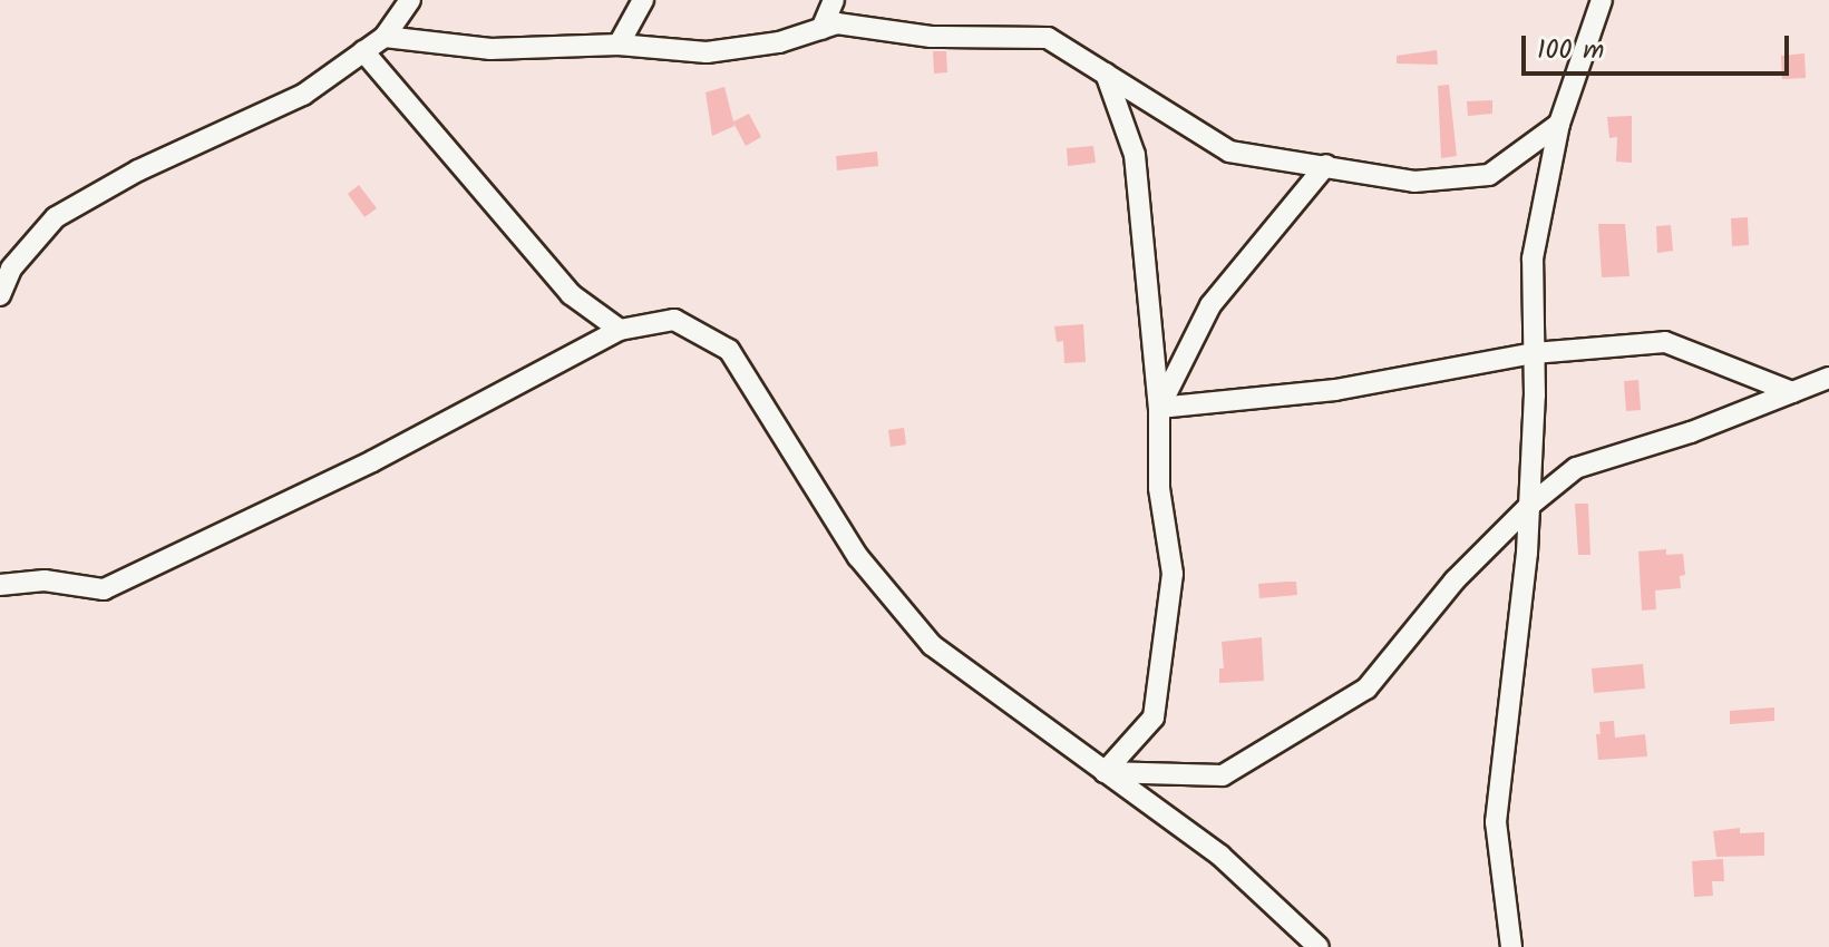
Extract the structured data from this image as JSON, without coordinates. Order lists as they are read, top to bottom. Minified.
{"scale_bar":"100 m"}
